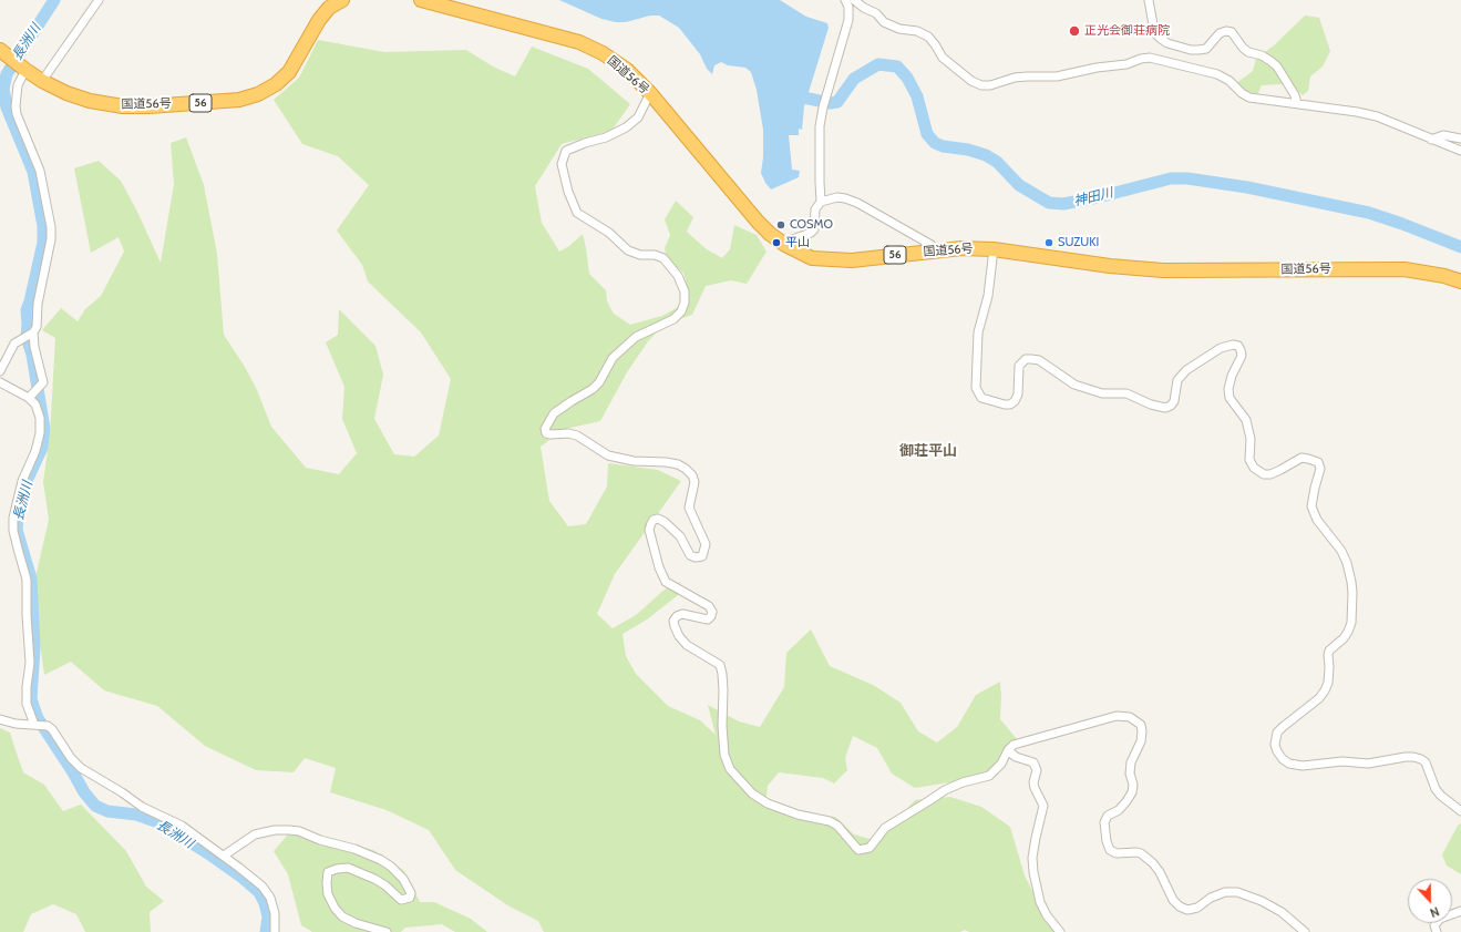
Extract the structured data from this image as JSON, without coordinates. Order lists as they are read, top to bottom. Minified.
{"streets":{"highway":["国道56号","56"]},"districts":["御荘平山"],"water":["長洲川","神田川"],"places":["正光会御荘病院","COSMO","平山","SUZUKI"],"north":"bottom"}
